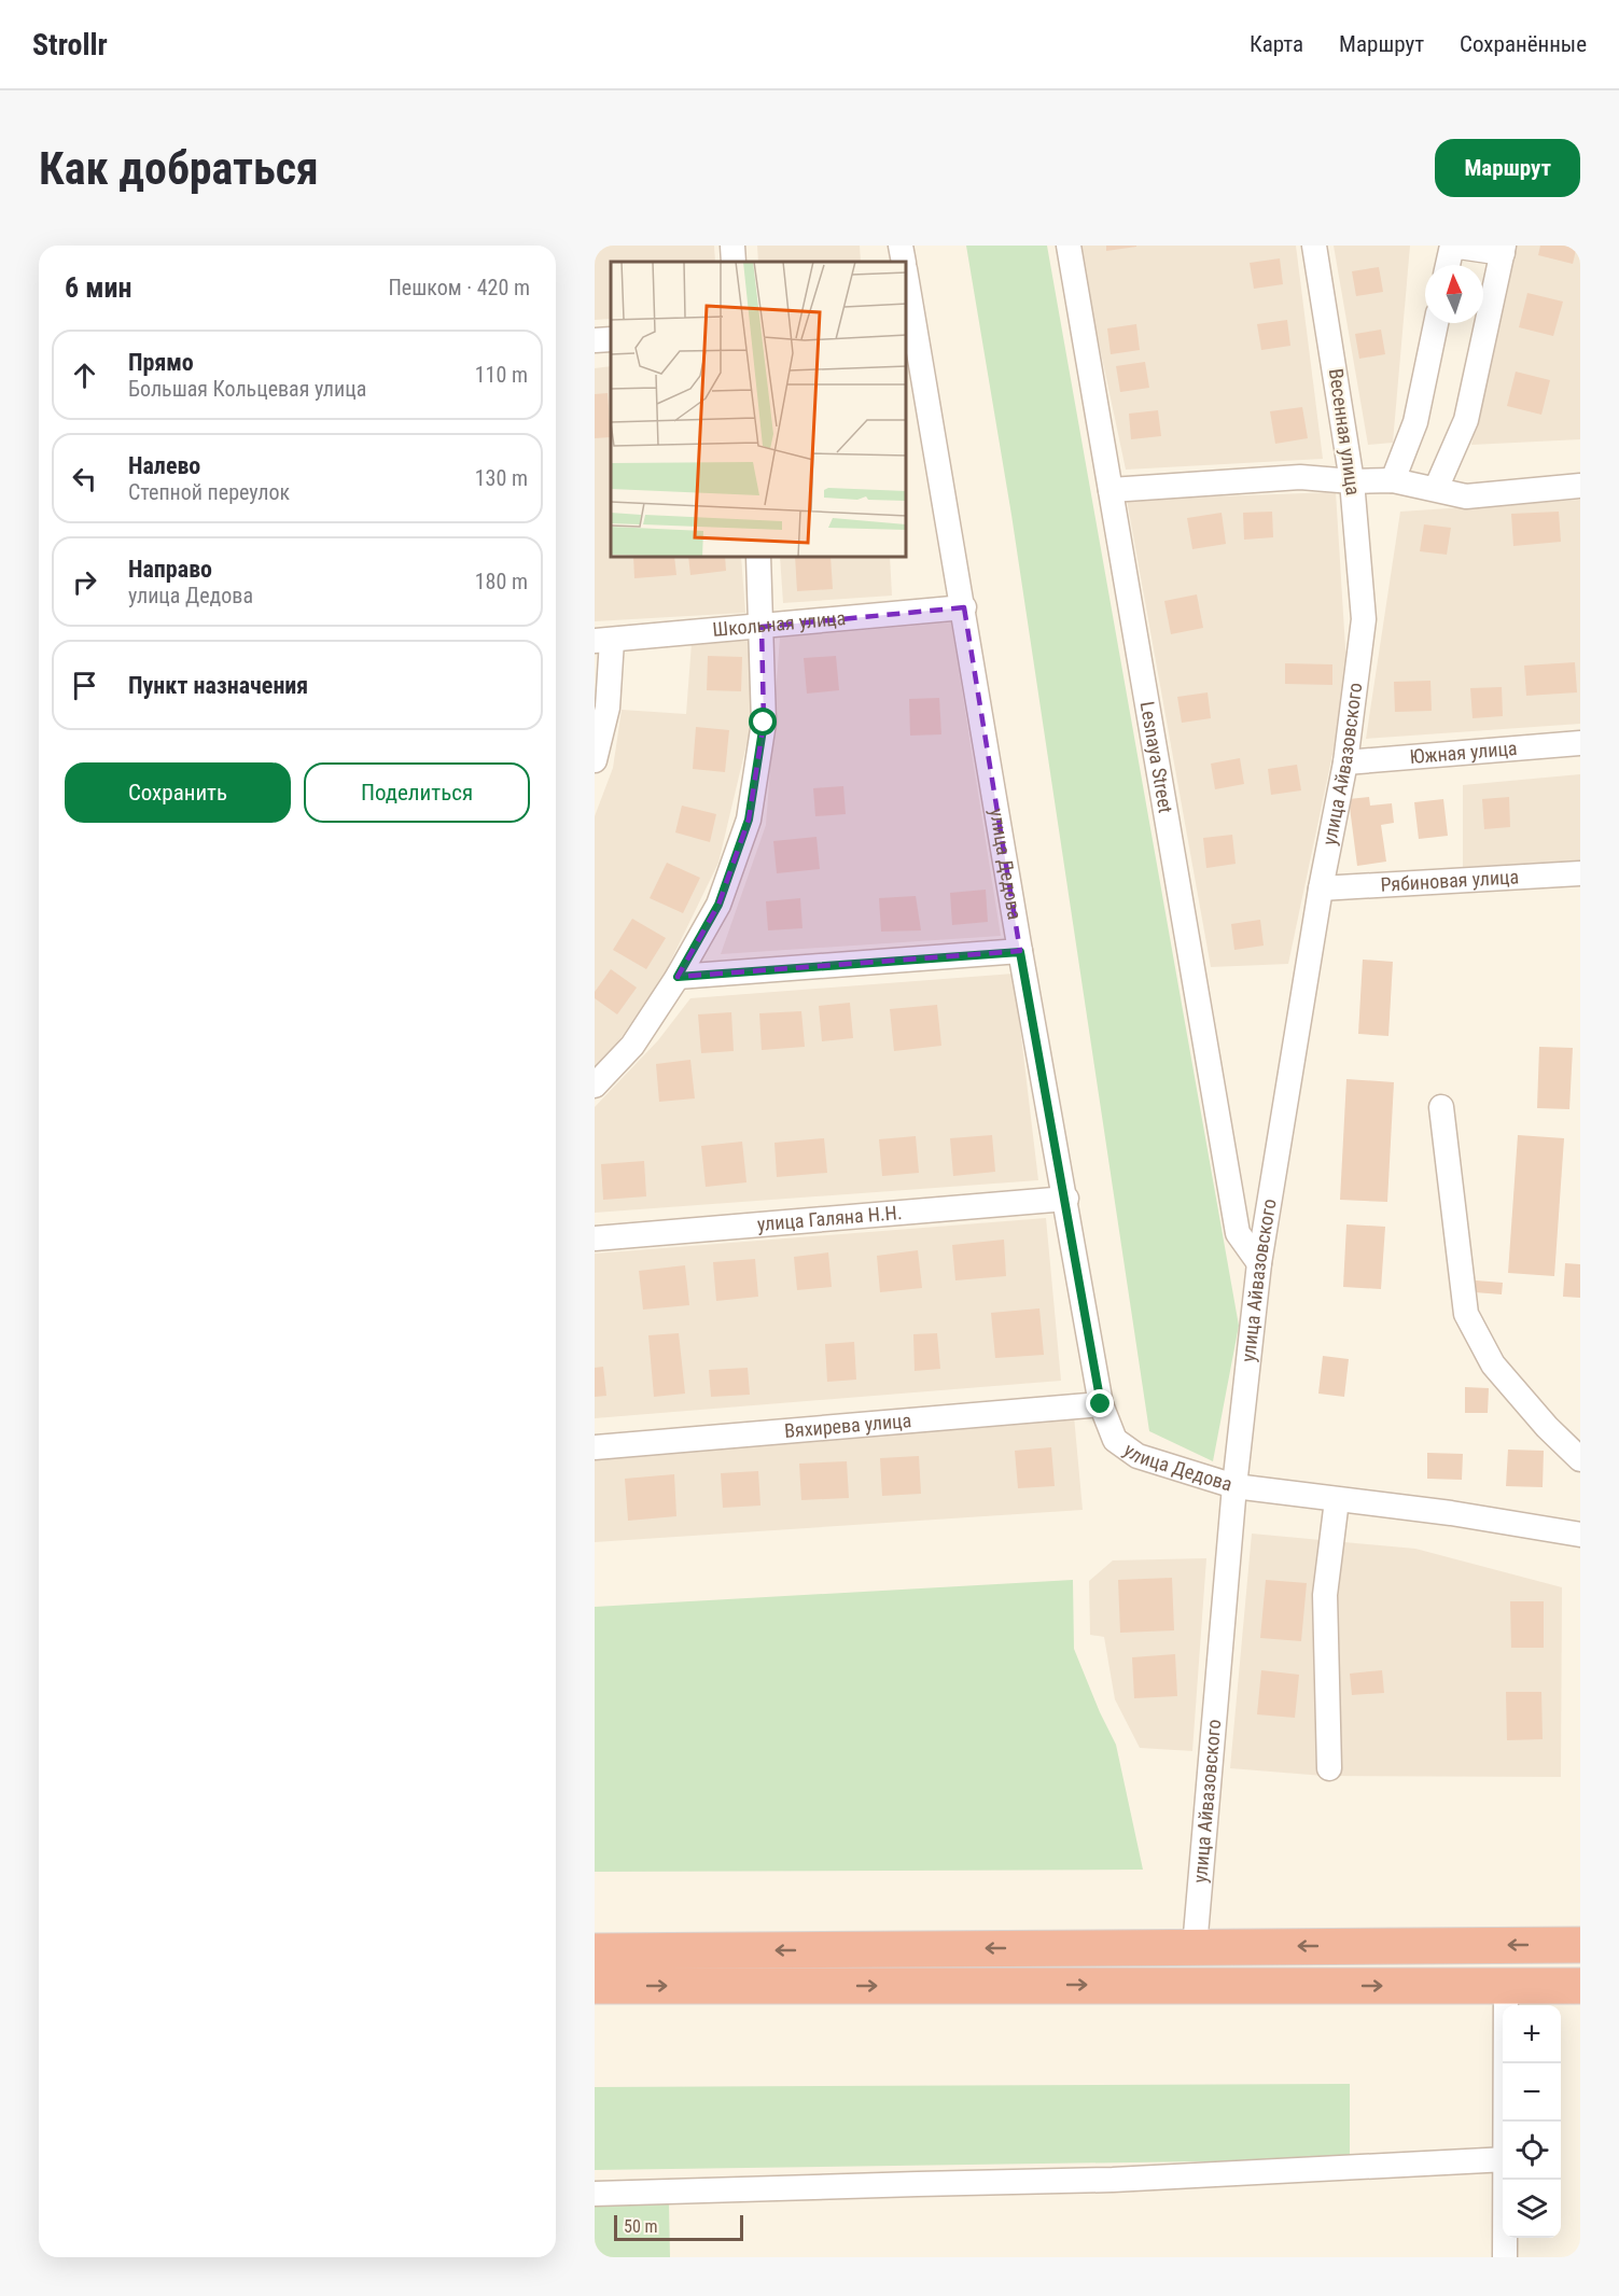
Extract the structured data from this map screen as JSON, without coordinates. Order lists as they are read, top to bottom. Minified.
{"streets":{"street":["Весенная улица","Школьная улица","Южная улица","Lesnaya Street","улица Айвазовского","улица Дедова","Рябиновая улица","улица Галяна Н.Н.","Вяхирева улица"]},"crossings":[["Весенная улица","улица Айвазовского"],["Школьная улица","улица Дедова"],["Южная улица","улица Айвазовского"],["Lesnaya Street","улица Айвазовского"],["улица Айвазовского","улица Дедова"],["улица Айвазовского","Рябиновая улица"],["улица Дедова","улица Галяна Н.Н."],["улица Дедова","Вяхирева улица"]],"scale_bar":"50 m","north":"top","page":{"header":"Strollr","nav":["Карта","Маршрут","Сохранённые"],"buttons":["Маршрут",["Сохранить","Поделиться"]],"title":"Как добраться","heading":["6 мин","Пешком · 420 m"],"list":[["Прямо","Большая Кольцевая улица","110 m"],["Налево","Степной переулок","130 m"],["Направо","улица Дедова","180 m"],"Пункт назначения"],"map_buttons":["+","−"],"scale":"50 m"}}
